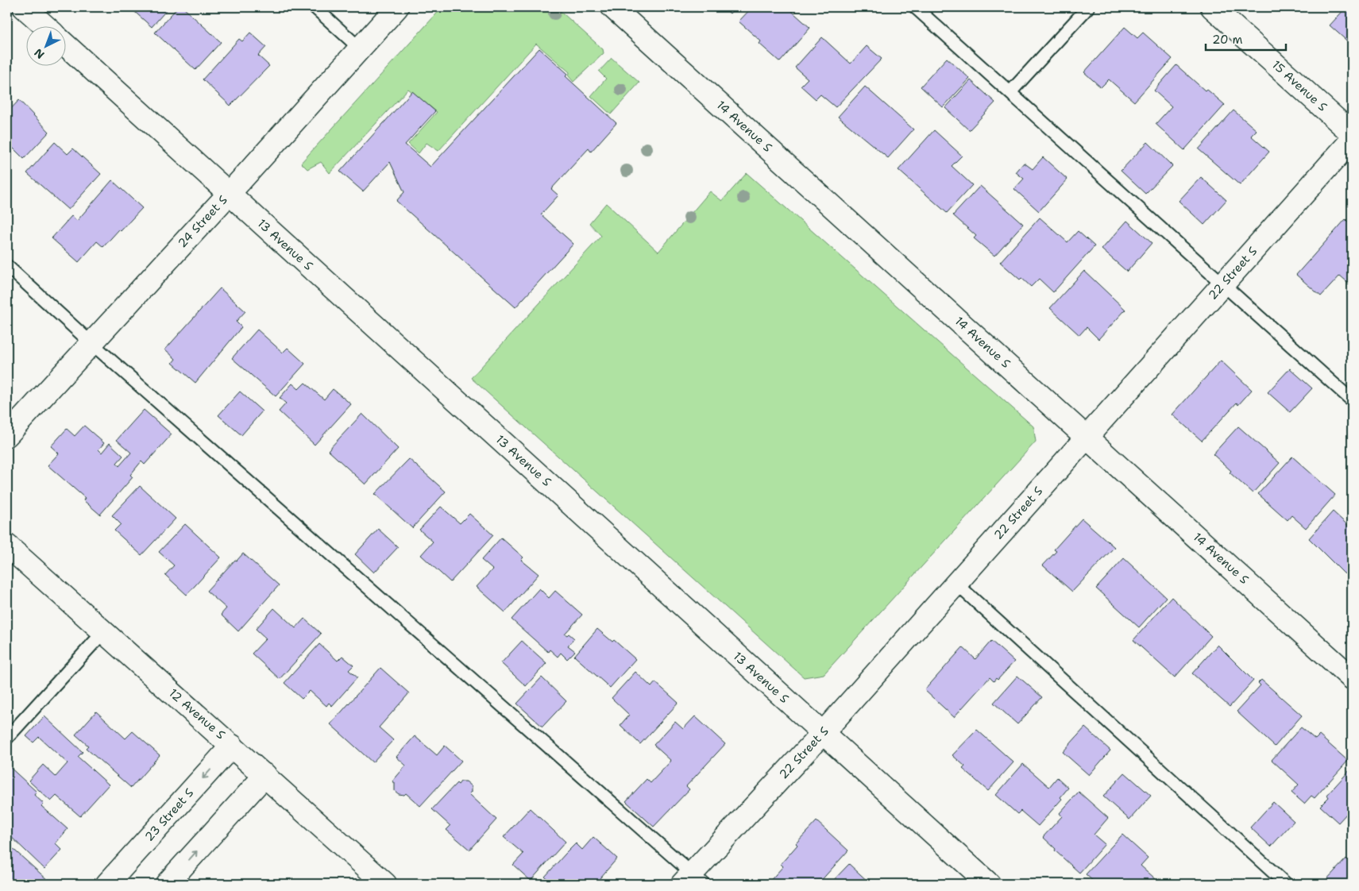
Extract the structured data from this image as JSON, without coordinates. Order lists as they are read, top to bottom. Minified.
{"streets":{"street":["15 Avenue S","14 Avenue S","24 Street S","13 Avenue S","22 Street S","12 Avenue S","23 Street S"]},"crossings":[["14 Avenue S","22 Street S"],["24 Street S","13 Avenue S"],["13 Avenue S","22 Street S"],["12 Avenue S","23 Street S"]],"scale_bar":"20 m","north":"bottom left"}
